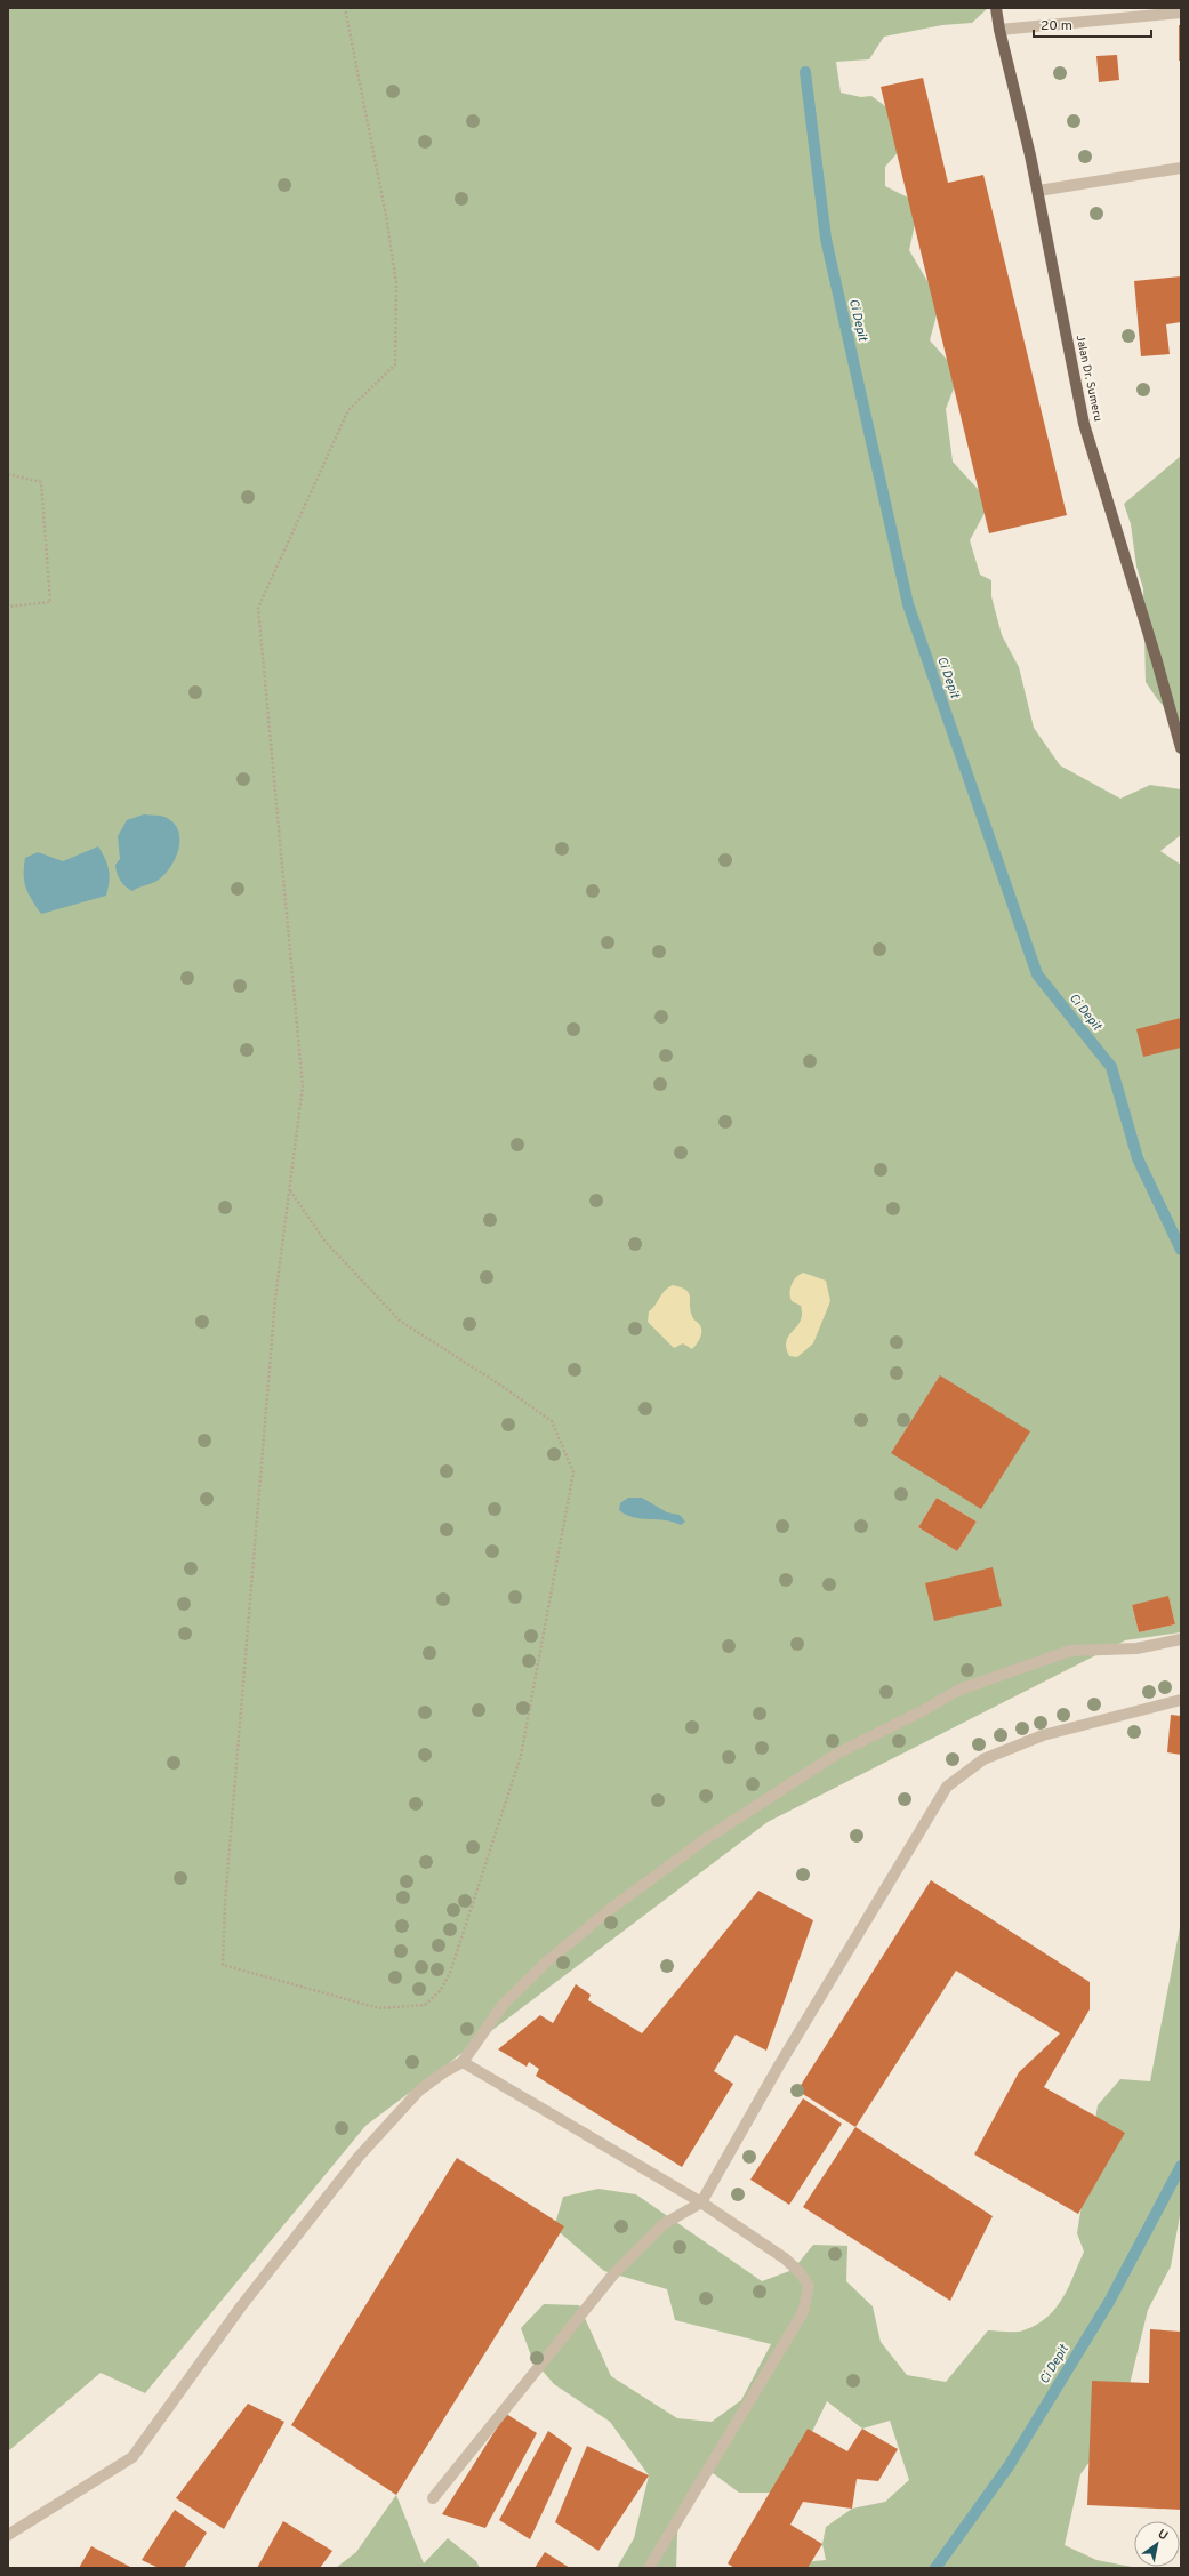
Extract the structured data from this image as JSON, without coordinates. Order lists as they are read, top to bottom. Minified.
{"streets":{"main road":["Jalan Dr. Sumeru"]},"water":["Ci Depit"],"scale_bar":"20 m","north":"top right"}
